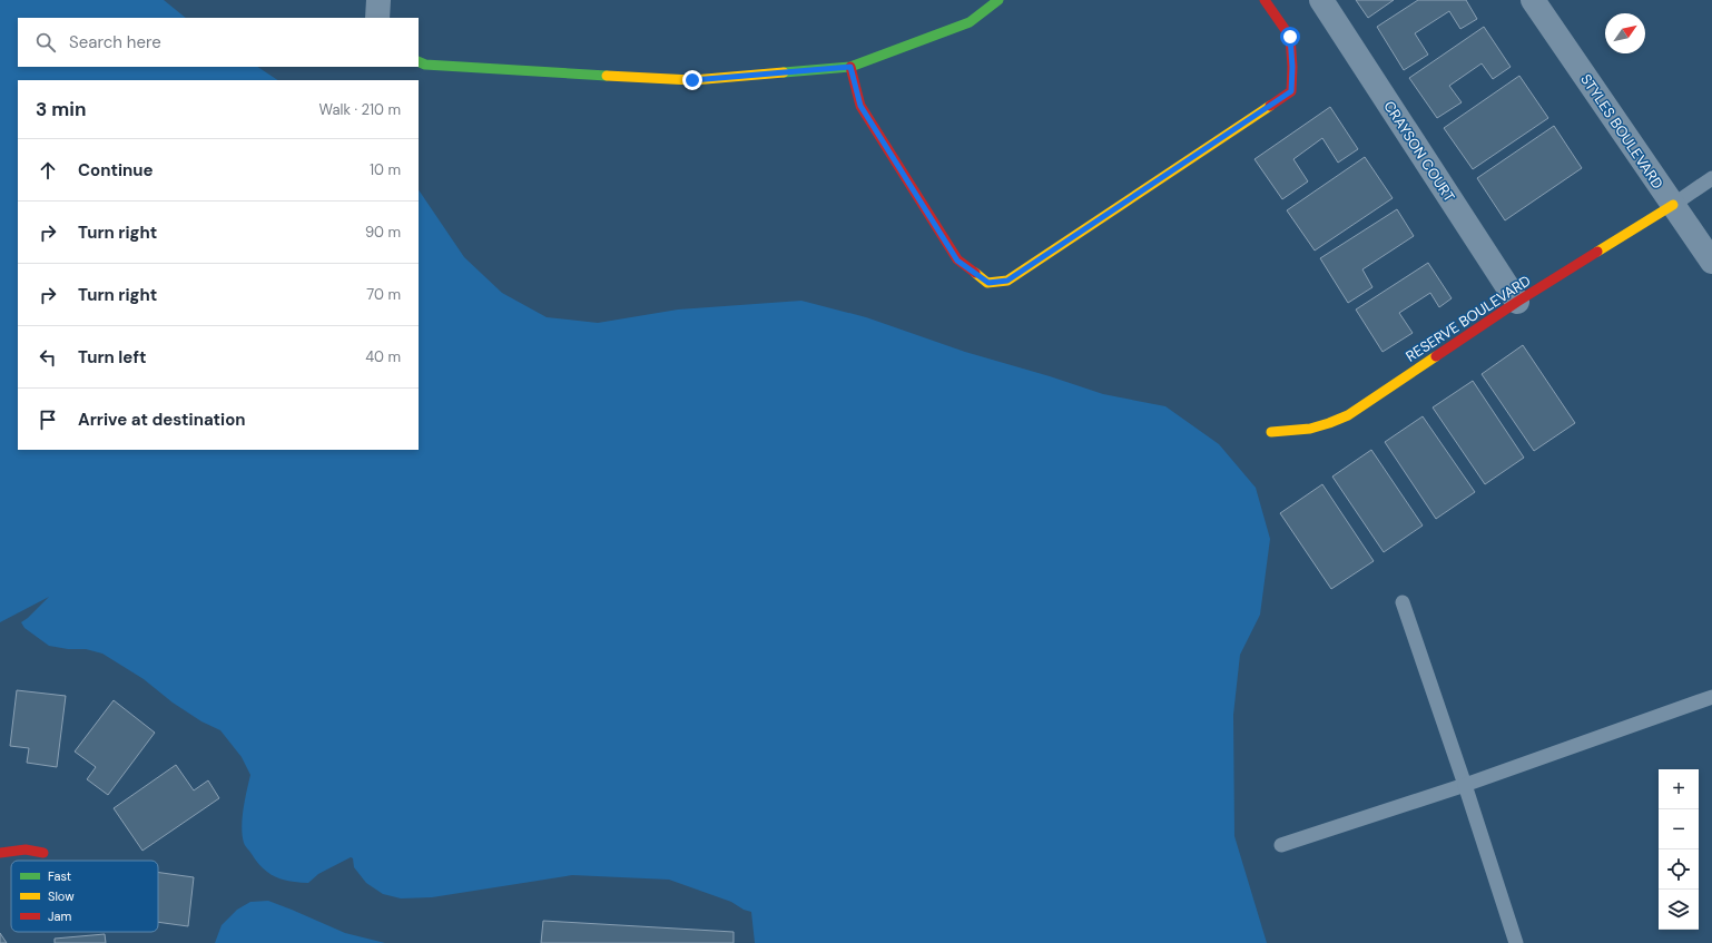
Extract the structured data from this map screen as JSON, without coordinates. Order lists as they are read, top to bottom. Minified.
{"streets":{"street":["STYLES BOULEVARD","CRAYSON COURT","RESERVE BOULEVARD"]},"crossings":[["STYLES BOULEVARD","RESERVE BOULEVARD"],["CRAYSON COURT","RESERVE BOULEVARD"]],"legend":["Fast","Slow","Jam"],"north":"top right","page":{"search":"Search here","heading":["3 min","Walk · 210 m"],"list":[["Continue","10 m"],["Turn right","90 m"],["Turn right","70 m"],["Turn left","40 m"],"Arrive at destination"],"map_buttons":["+","−"]}}
